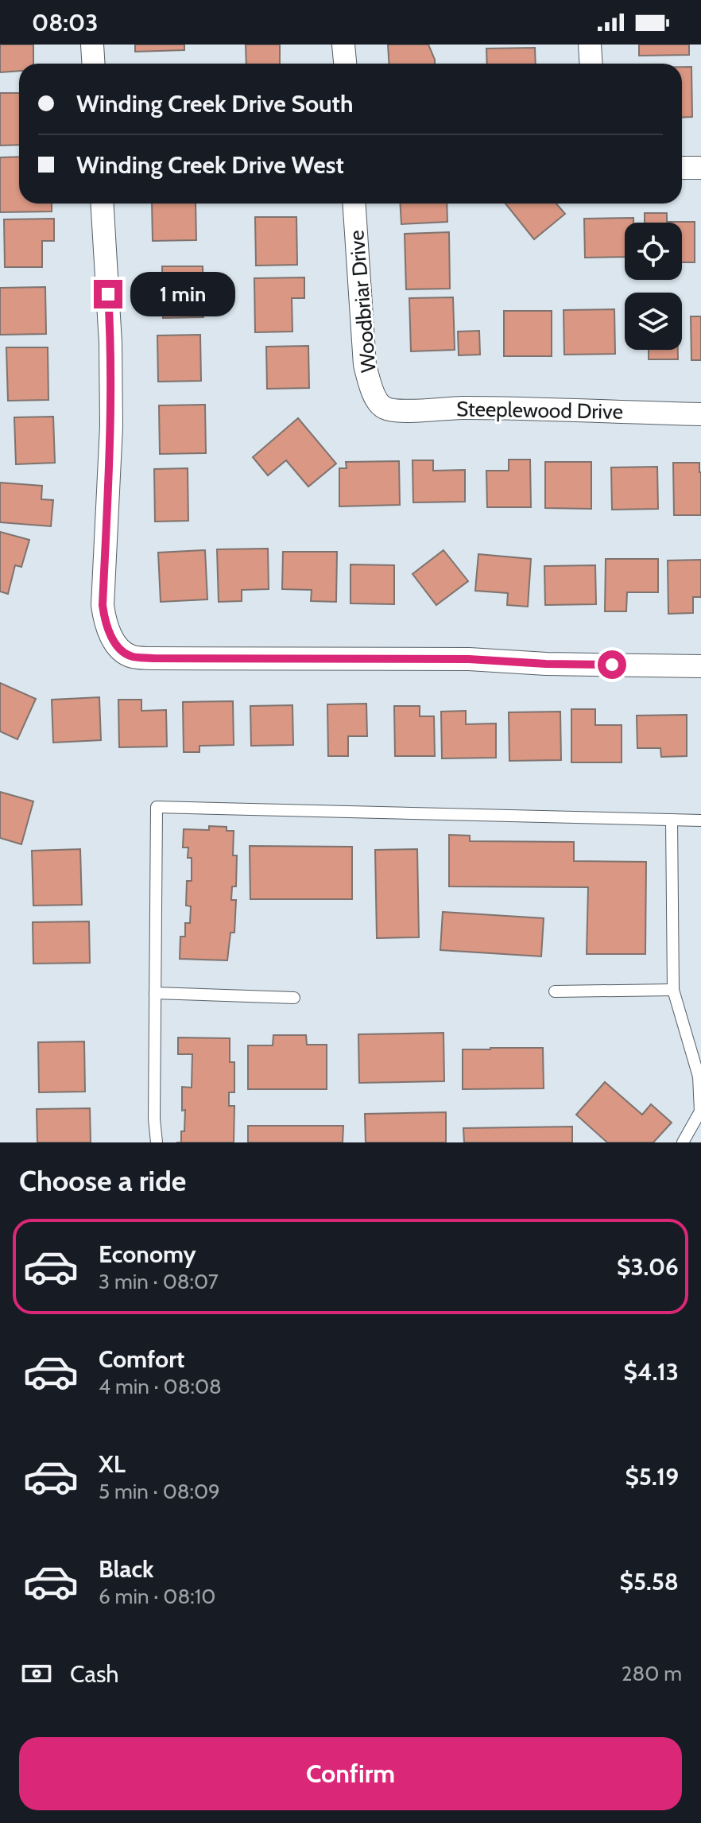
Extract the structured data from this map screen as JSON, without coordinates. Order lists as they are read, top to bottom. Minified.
{"streets":{"street":["Woodbriar Drive","Steeplewood Drive"]},"crossings":[["Woodbriar Drive","Steeplewood Drive"]],"page":{"status":"08:03","banner":["Winding Creek Drive South","Winding Creek Drive West"],"bubble":"1 min","heading":"Choose a ride","list":[{"name":"Economy","note":"3 min · 08:07","value":"$3.06"},{"name":"Comfort","note":"4 min · 08:08","value":"$4.13"},{"name":"XL","note":"5 min · 08:09","value":"$5.19"},{"name":"Black","note":"6 min · 08:10","value":"$5.58"}],"pay":["Cash","280 m"],"buttons":"Confirm"}}
